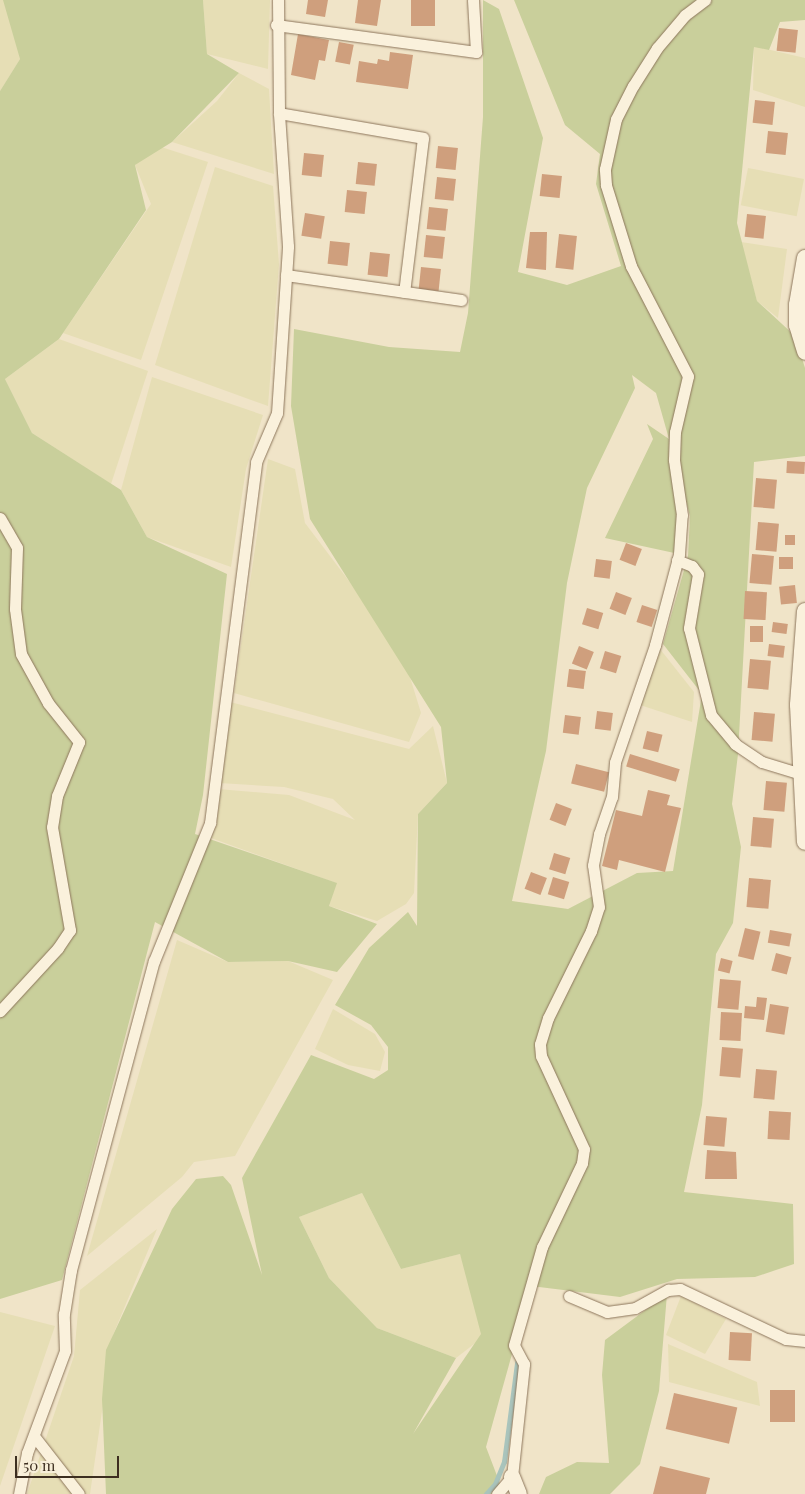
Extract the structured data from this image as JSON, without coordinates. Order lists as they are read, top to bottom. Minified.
{"scale_bar":"50 m"}
